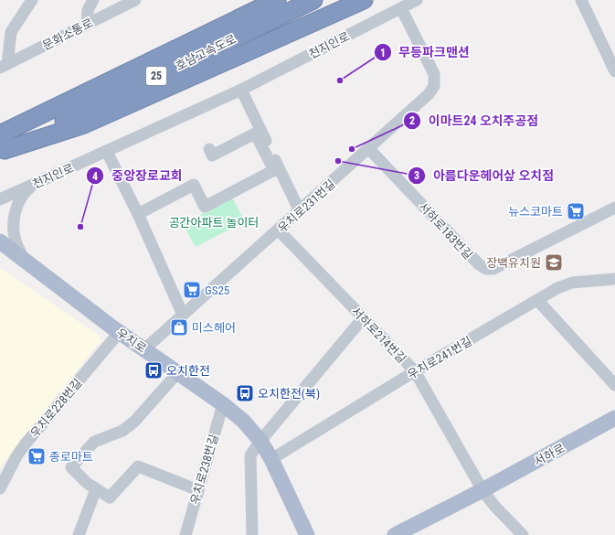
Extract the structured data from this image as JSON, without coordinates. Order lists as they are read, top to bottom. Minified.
{"streets":{"highway":["호남고속도로","25"],"main road":["우치로","서하로"],"street":["문화소통로","천지인로","우치로231번길","서하로183번길","서하로214번길","우치로241번길","우치로228번길","우치로238번길"]},"crossings":[["천지인로","우치로231번길"],["우치로231번길","서하로183번길"],["우치로231번길","서하로214번길"],["우치로231번길","우치로"],["서하로214번길","우치로241번길"],["서하로214번길","서하로"],["우치로","우치로241번길"],["우치로","우치로228번길"],["우치로","우치로238번길"]],"parks":["공간아파트 놀이터"],"places":{"other":["무등파크맨션","이마트24 오치주공점","아름다운헤어샆 오치점","중앙장로교회"],"supermarket":["뉴스코마트","GS25","종로마트"],"school or university":["장백유치원"],"shop":["미스헤어"],"bus stop":["오치한전","오치한전(북)"]}}
